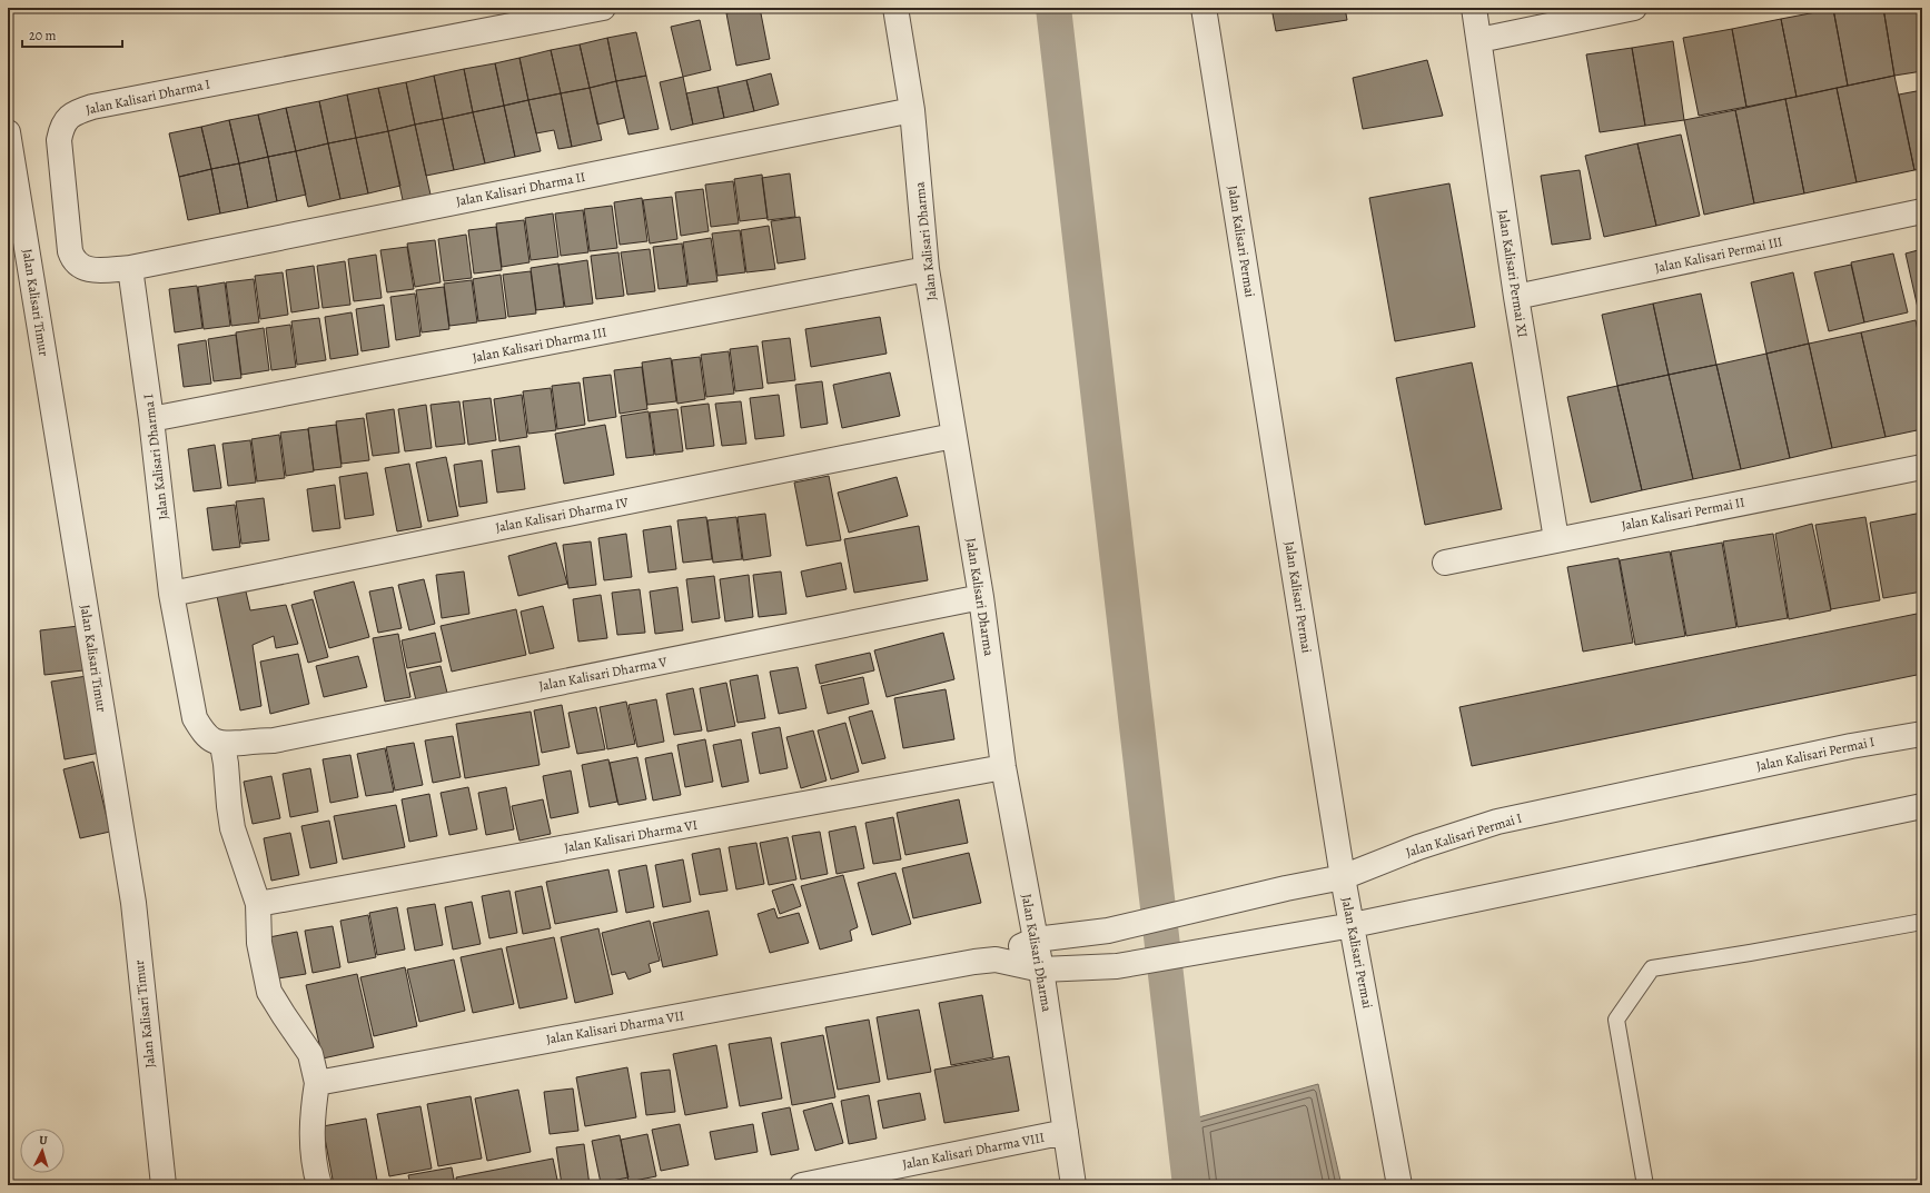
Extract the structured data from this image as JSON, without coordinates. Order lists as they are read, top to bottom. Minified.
{"streets":{"street":["Jalan Kalisari Dharma I","Jalan Kalisari Dharma II","Jalan Kalisari Dharma","Jalan Kalisari Permai","Jalan Kalisari Permai III","Jalan Kalisari Permai XI","Jalan Kalisari Timur","Jalan Kalisari Dharma III","Jalan Kalisari Permai II","Jalan Kalisari Dharma IV","Jalan Kalisari Dharma V","Jalan Kalisari Permai I","Jalan Kalisari Dharma VI","Jalan Kalisari Dharma VII","Jalan Kalisari Dharma VIII"]},"crossings":[["Jalan Kalisari Dharma I","Jalan Kalisari Dharma II"],["Jalan Kalisari Dharma I","Jalan Kalisari Dharma III"],["Jalan Kalisari Dharma I","Jalan Kalisari Dharma IV"],["Jalan Kalisari Dharma I","Jalan Kalisari Dharma V"],["Jalan Kalisari Dharma II","Jalan Kalisari Dharma"],["Jalan Kalisari Dharma","Jalan Kalisari Dharma III"],["Jalan Kalisari Dharma","Jalan Kalisari Dharma IV"],["Jalan Kalisari Dharma","Jalan Kalisari Dharma V"],["Jalan Kalisari Dharma","Jalan Kalisari Permai I"],["Jalan Kalisari Dharma","Jalan Kalisari Dharma VI"],["Jalan Kalisari Dharma","Jalan Kalisari Dharma VII"],["Jalan Kalisari Dharma","Jalan Kalisari Dharma VIII"],["Jalan Kalisari Permai","Jalan Kalisari Permai I"],["Jalan Kalisari Permai III","Jalan Kalisari Permai XI"],["Jalan Kalisari Permai XI","Jalan Kalisari Permai II"],["Jalan Kalisari Permai I","Jalan Kalisari Dharma VII"]],"scale_bar":"20 m","north":"top"}
